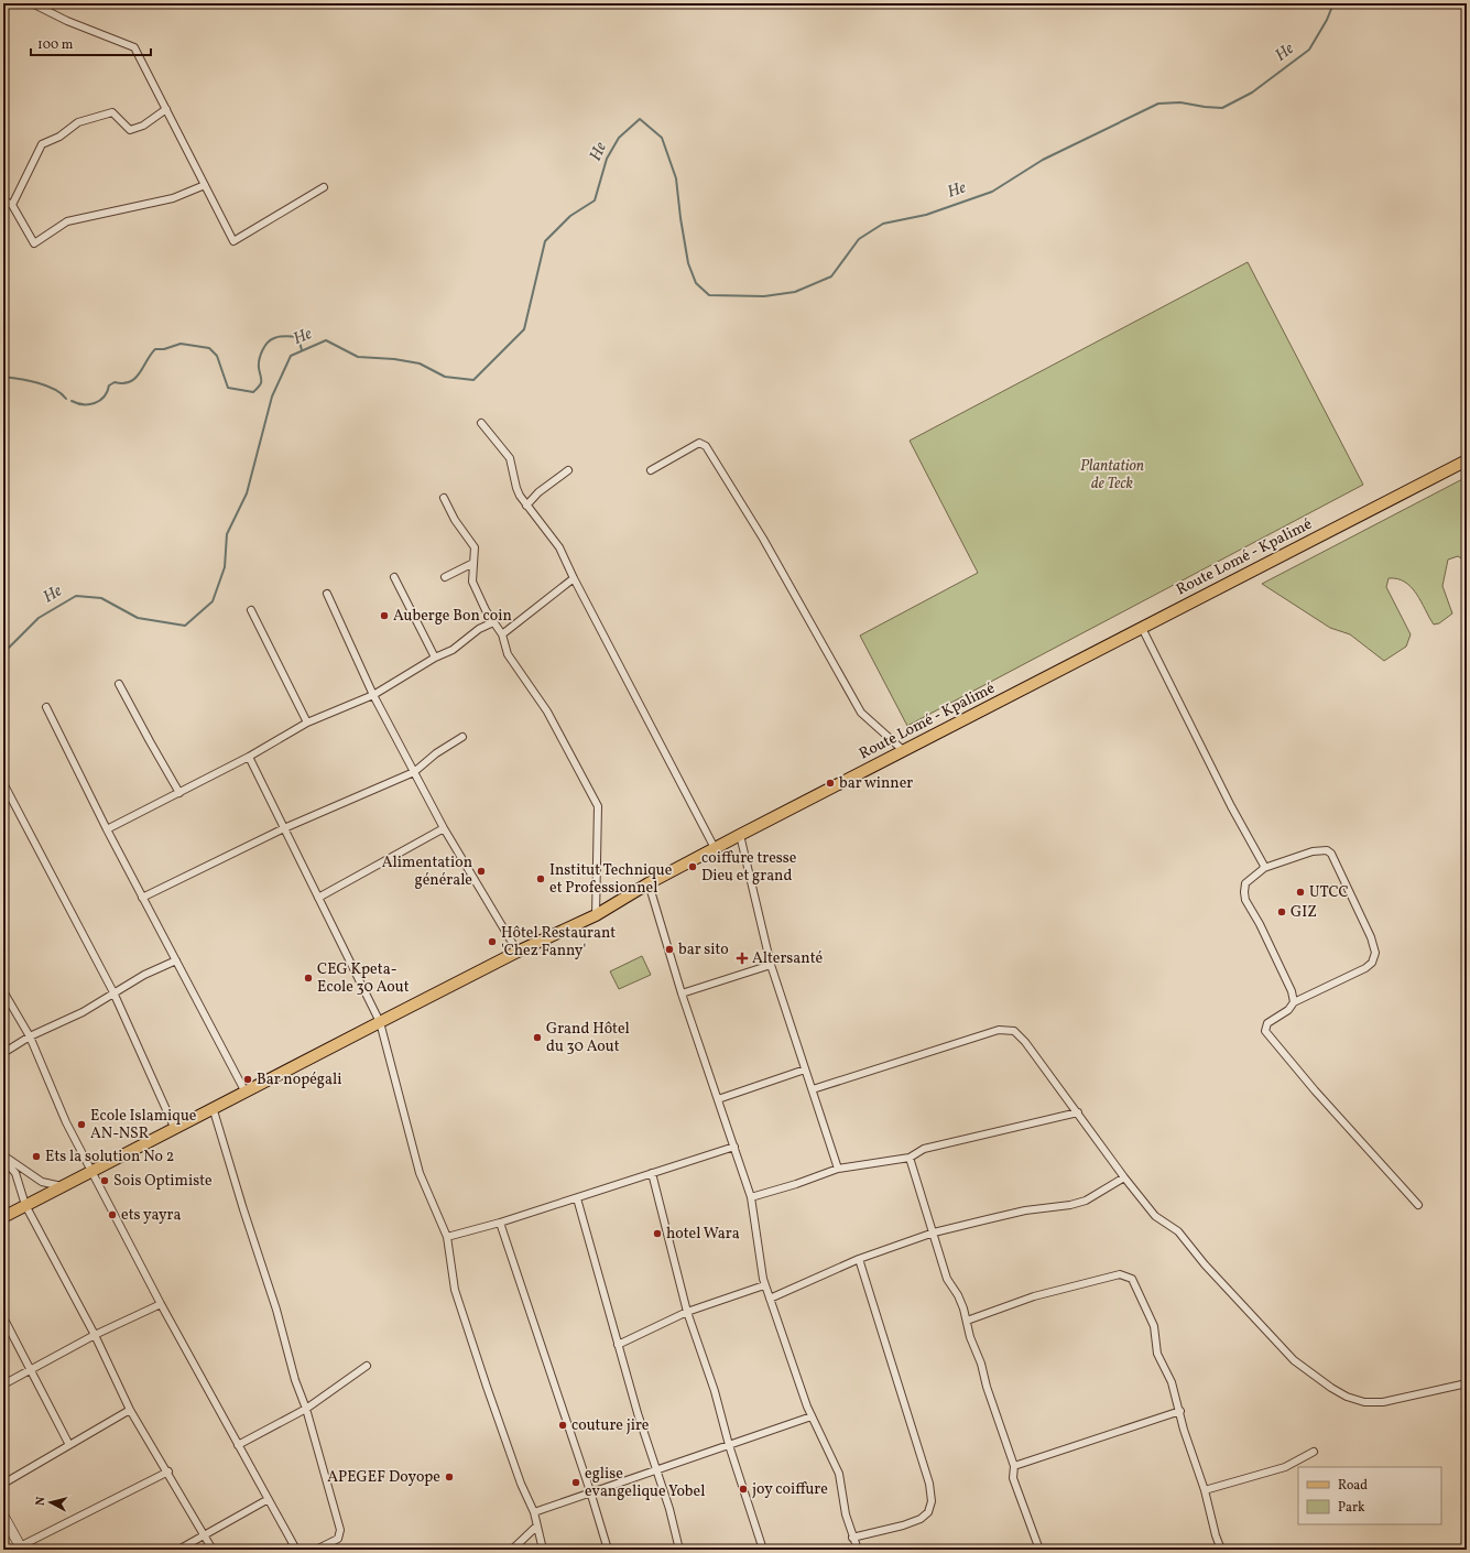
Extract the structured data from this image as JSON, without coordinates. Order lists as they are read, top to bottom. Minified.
{"streets":{"main road":["Route Lomé - Kpalimé"]},"water":["He"],"parks":["Plantation de Teck"],"places":{"other":["Auberge Bon coin","bar winner","coiffure tresse Dieu et grand","Alimentation générale","Institut Technique et Professionnel","UTCC","GIZ","Hôtel Restaurant 'Chez Fanny'","bar sito","CEG Kpeta- Ecole 30 Aout","Grand Hôtel du 30 Aout","Bar nopégali","Ecole Islamique AN-NSR","Ets la solution No 2","Sois Optimiste","ets yayra","hotel Wara","couture jire","APEGEF Doyope","eglise evangelique Yobel","joy coiffure"],"health":["Altersanté"]},"legend":["Road","Park"],"scale_bar":"100 m","north":"left"}
